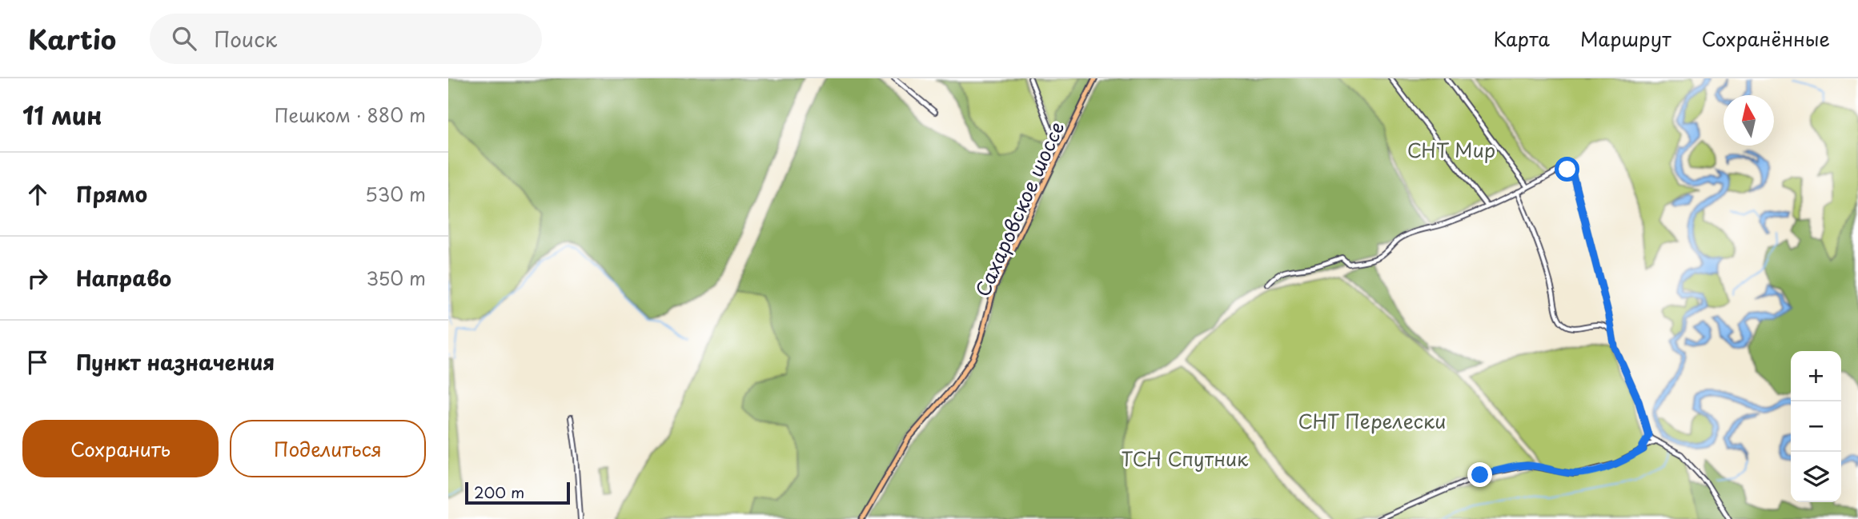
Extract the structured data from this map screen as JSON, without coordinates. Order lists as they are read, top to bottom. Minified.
{"streets":{"main road":["Сахаровское шоссе"]},"parks":["СНТ Мир","СНТ Перелески","ТСН Спутник"],"scale_bar":"200 m","north":"top","page":{"header":"Kartio","search":"Поиск","nav":["Карта","Маршрут","Сохранённые"],"heading":["11 мин","Пешком · 880 m"],"list":[["Прямо","530 m"],["Направо","350 m"],"Пункт назначения"],"map_buttons":["+","−"],"buttons":["Сохранить","Поделиться"],"scale":"200 m"}}
